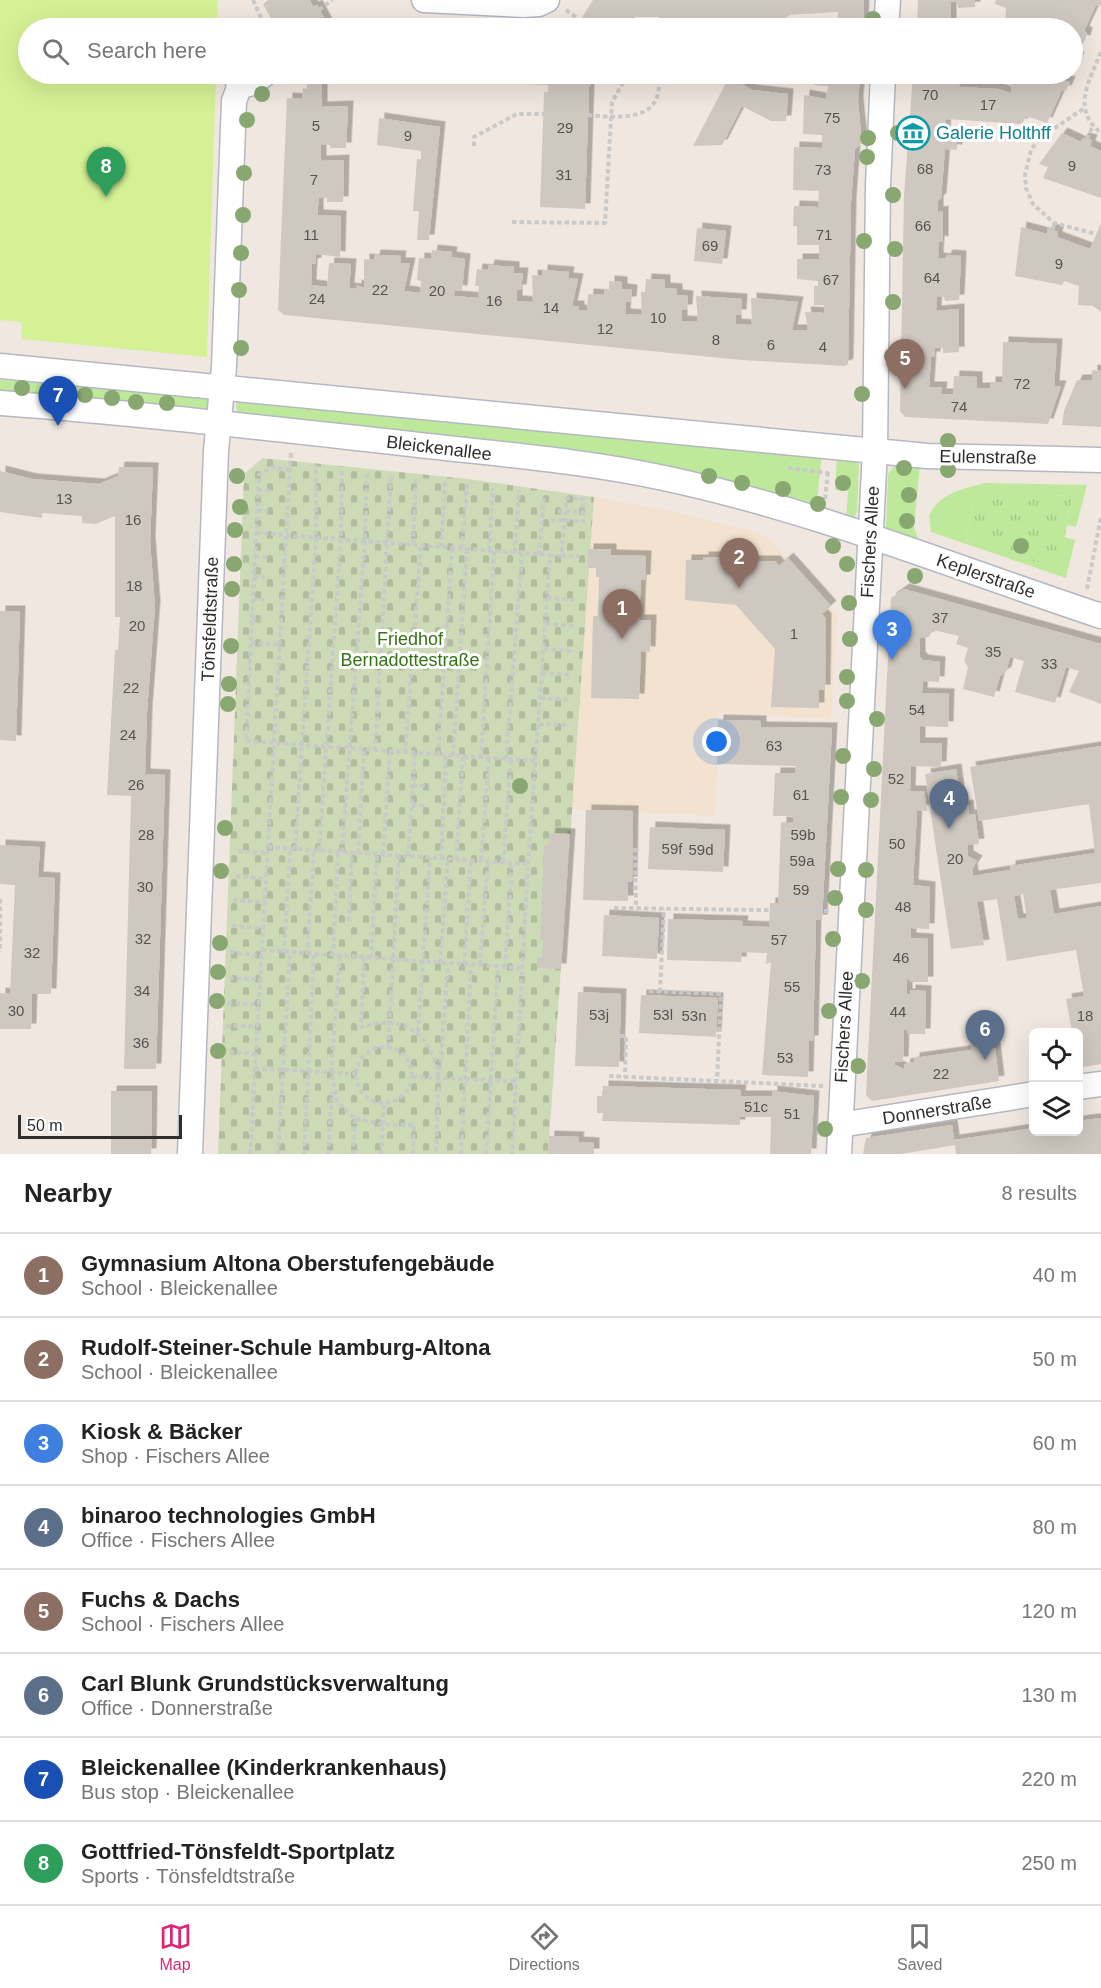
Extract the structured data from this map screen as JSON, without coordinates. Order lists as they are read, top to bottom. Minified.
{"streets":{"street":["Bleickenallee","Eulenstraße","Fischers Allee","Keplerstraße","Tönsfeldtstraße","Donnerstraße"]},"crossings":[["Bleickenallee","Fischers Allee"],["Bleickenallee","Keplerstraße"],["Bleickenallee","Tönsfeldtstraße"],["Eulenstraße","Fischers Allee"],["Fischers Allee","Keplerstraße"],["Fischers Allee","Donnerstraße"]],"parks":["Friedhof Bernadottestraße"],"places":{"museum":["Galerie Holthff"]},"house_numbers":["70","17","75","5","29","9","9","68","73","31","7","66","11","71","69","9","64","67","22","20","24","16","14","10","12","8","6","4","72","74","13","16","18","37","20","1","35","33","22","54","24","63","52","26","61","28","59b","50","59f","59d","20","59a","30","59","48","32","57","32","46","55","34","30","44","53j","53l","53n","18","36","53","22","51c","51"],"scale_bar":"50 m","page":{"search":"Search here","pins":["8","5","7","2","1","3","4","6"],"scale":"50 m","heading":["Nearby","8 results"],"list":[{"mark":"1","name":"Gymnasium Altona Oberstufengebäude","note":"School · Bleickenallee","value":"40 m"},{"mark":"2","name":"Rudolf-Steiner-Schule Hamburg-Altona","note":"School · Bleickenallee","value":"50 m"},{"mark":"3","name":"Kiosk & Bäcker","note":"Shop · Fischers Allee","value":"60 m"},{"mark":"4","name":"binaroo technologies GmbH","note":"Office · Fischers Allee","value":"80 m"},{"mark":"5","name":"Fuchs & Dachs","note":"School · Fischers Allee","value":"120 m"},{"mark":"6","name":"Carl Blunk Grundstücksverwaltung","note":"Office · Donnerstraße","value":"130 m"},{"mark":"7","name":"Bleickenallee (Kinderkrankenhaus)","note":"Bus stop · Bleickenallee","value":"220 m"},{"mark":"8","name":"Gottfried-Tönsfeldt-Sportplatz","note":"Sports · Tönsfeldtstraße","value":"250 m"}],"nav":["Map","Directions","Saved"]}}
